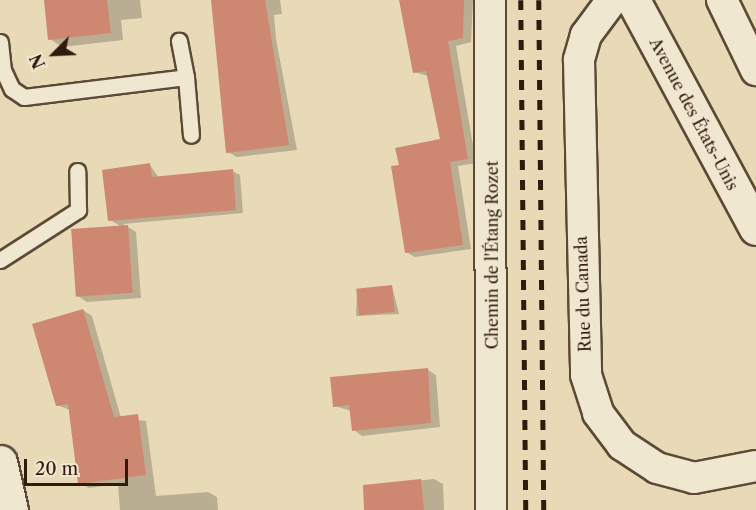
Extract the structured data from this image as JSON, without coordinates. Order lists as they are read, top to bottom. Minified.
{"streets":{"main road":["Avenue des États-Unis"],"street":["Chemin de l'Étang Rozet","Rue du Canada"]},"scale_bar":"20 m","north":"bottom left"}
